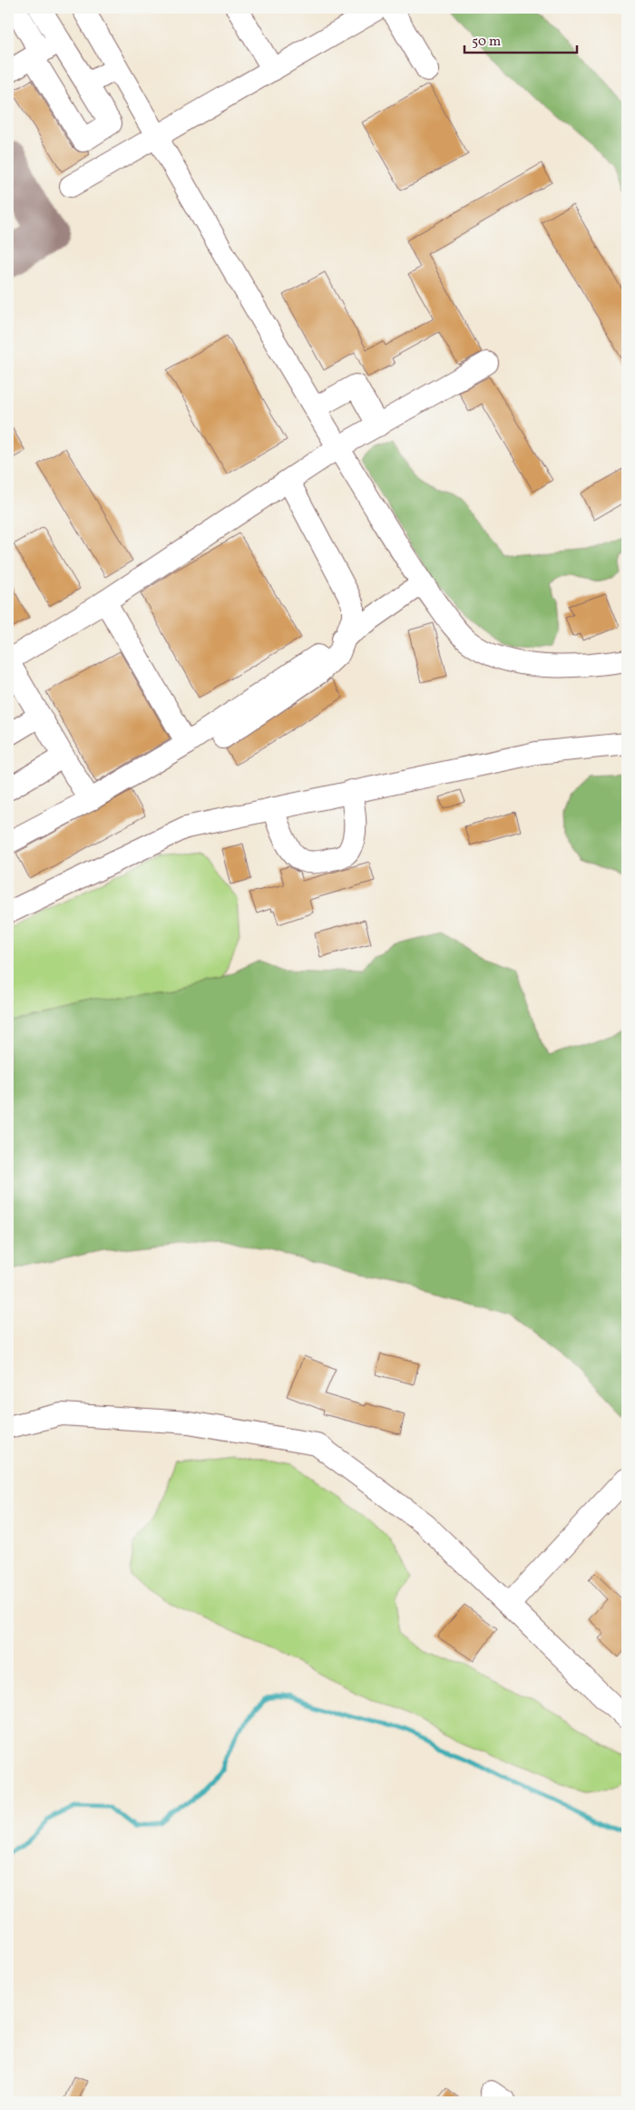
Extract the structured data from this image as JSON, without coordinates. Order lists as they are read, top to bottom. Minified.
{"scale_bar":"50 m"}
